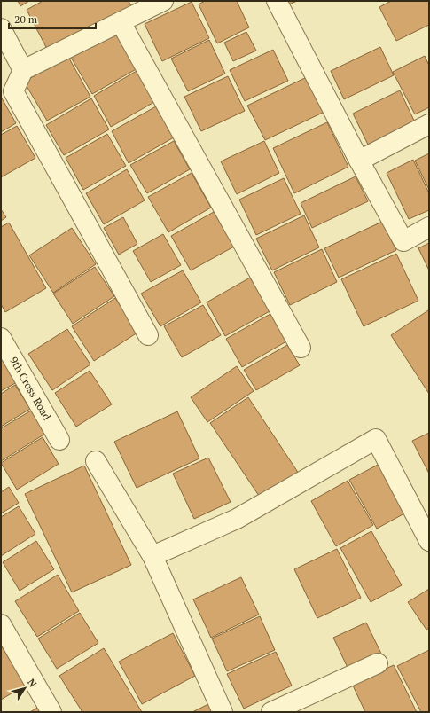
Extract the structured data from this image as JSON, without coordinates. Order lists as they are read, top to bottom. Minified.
{"streets":{"street":["9th Cross Road"]},"scale_bar":"20 m","north":"top right"}
